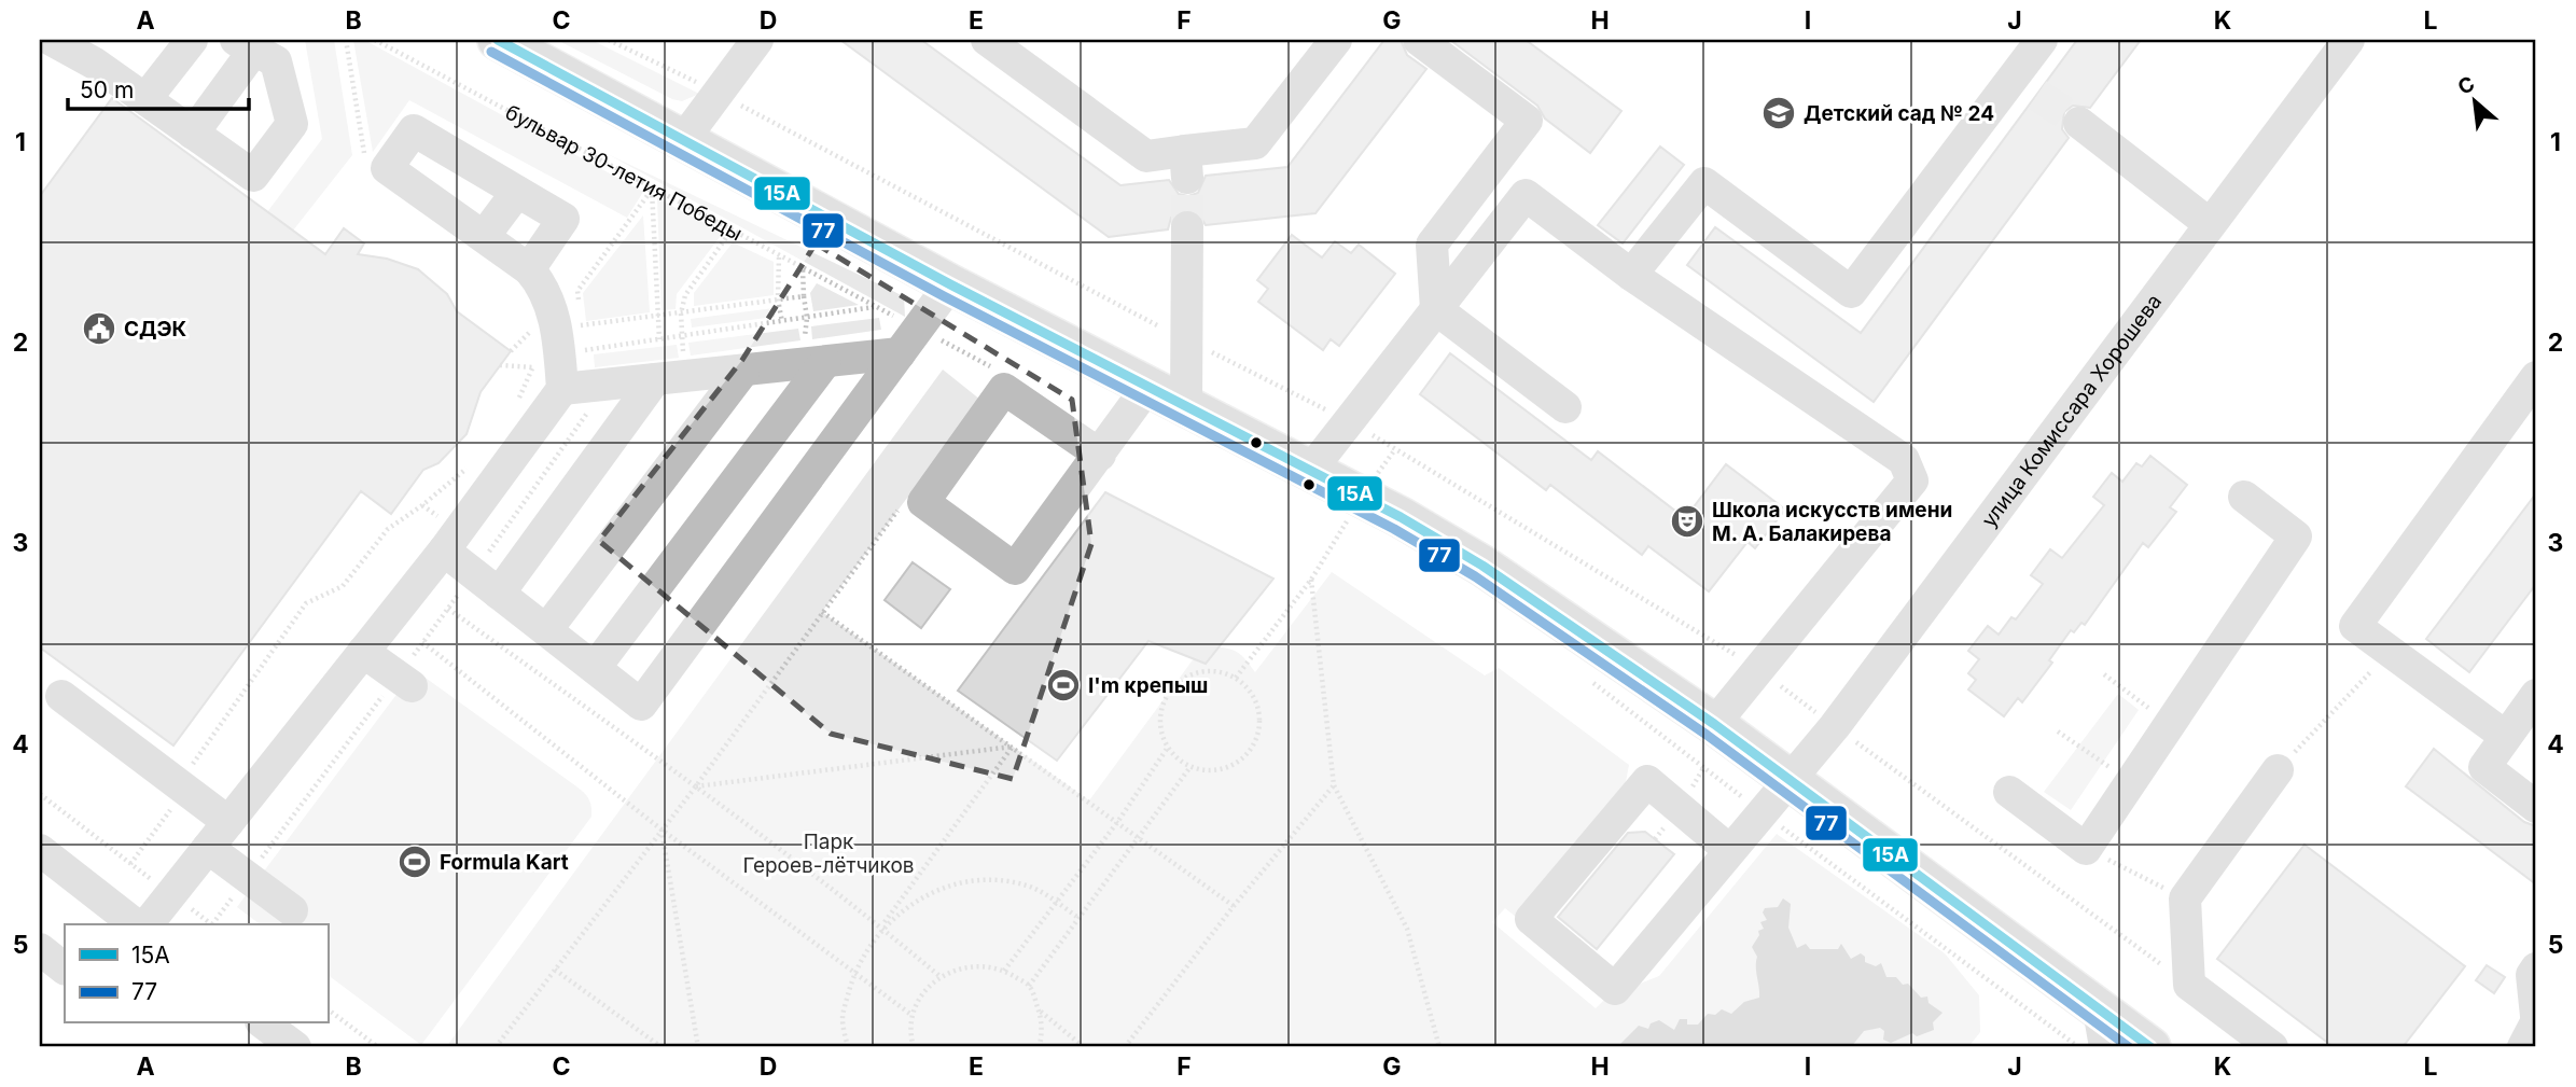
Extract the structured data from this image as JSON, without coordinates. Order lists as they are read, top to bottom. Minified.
{"streets":{"street":["улица Комиссара Хорошева"],"path":["бульвар 30-летия Победы"]},"parks":["Парк Героев-лётчиков"],"places":{"school or university":["Детский сад № 24"],"public building":["СДЭК"],"theatre":["Школа искусств имени М. А. Балакирева"],"sports":["I'm крепыш","Formula Kart"]},"lines":["transit line 15А","transit line 77"],"legend":["15А","77"],"scale_bar":"50 m","north":"top left","grid":{"columns":["A","B","C","D","E","F","G","H","I","J","K","L"],"rows":["1","2","3","4","5"]}}
